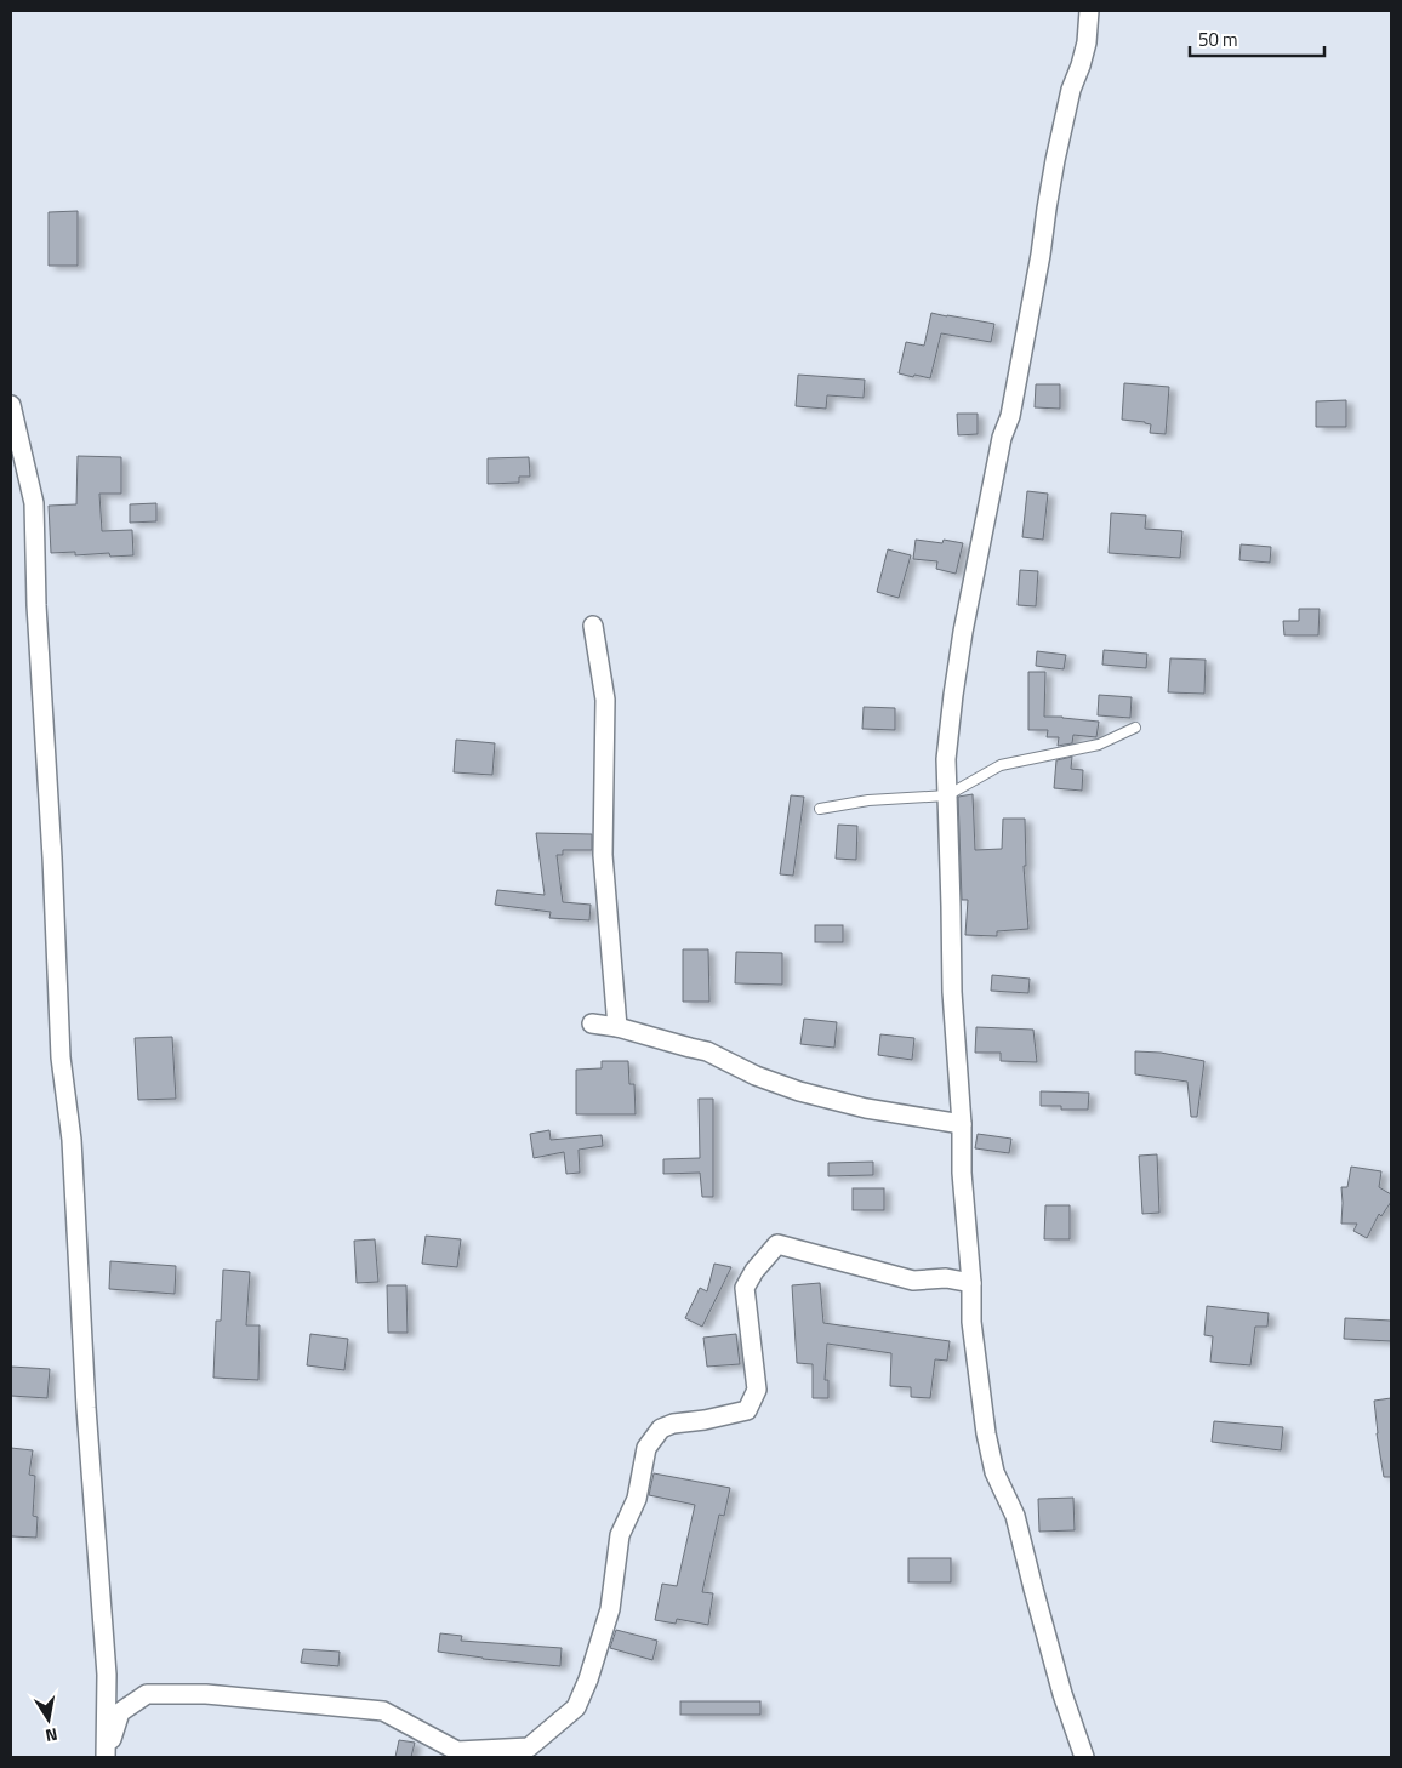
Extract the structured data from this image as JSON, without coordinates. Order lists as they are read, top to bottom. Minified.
{"scale_bar":"50 m","north":"bottom"}
